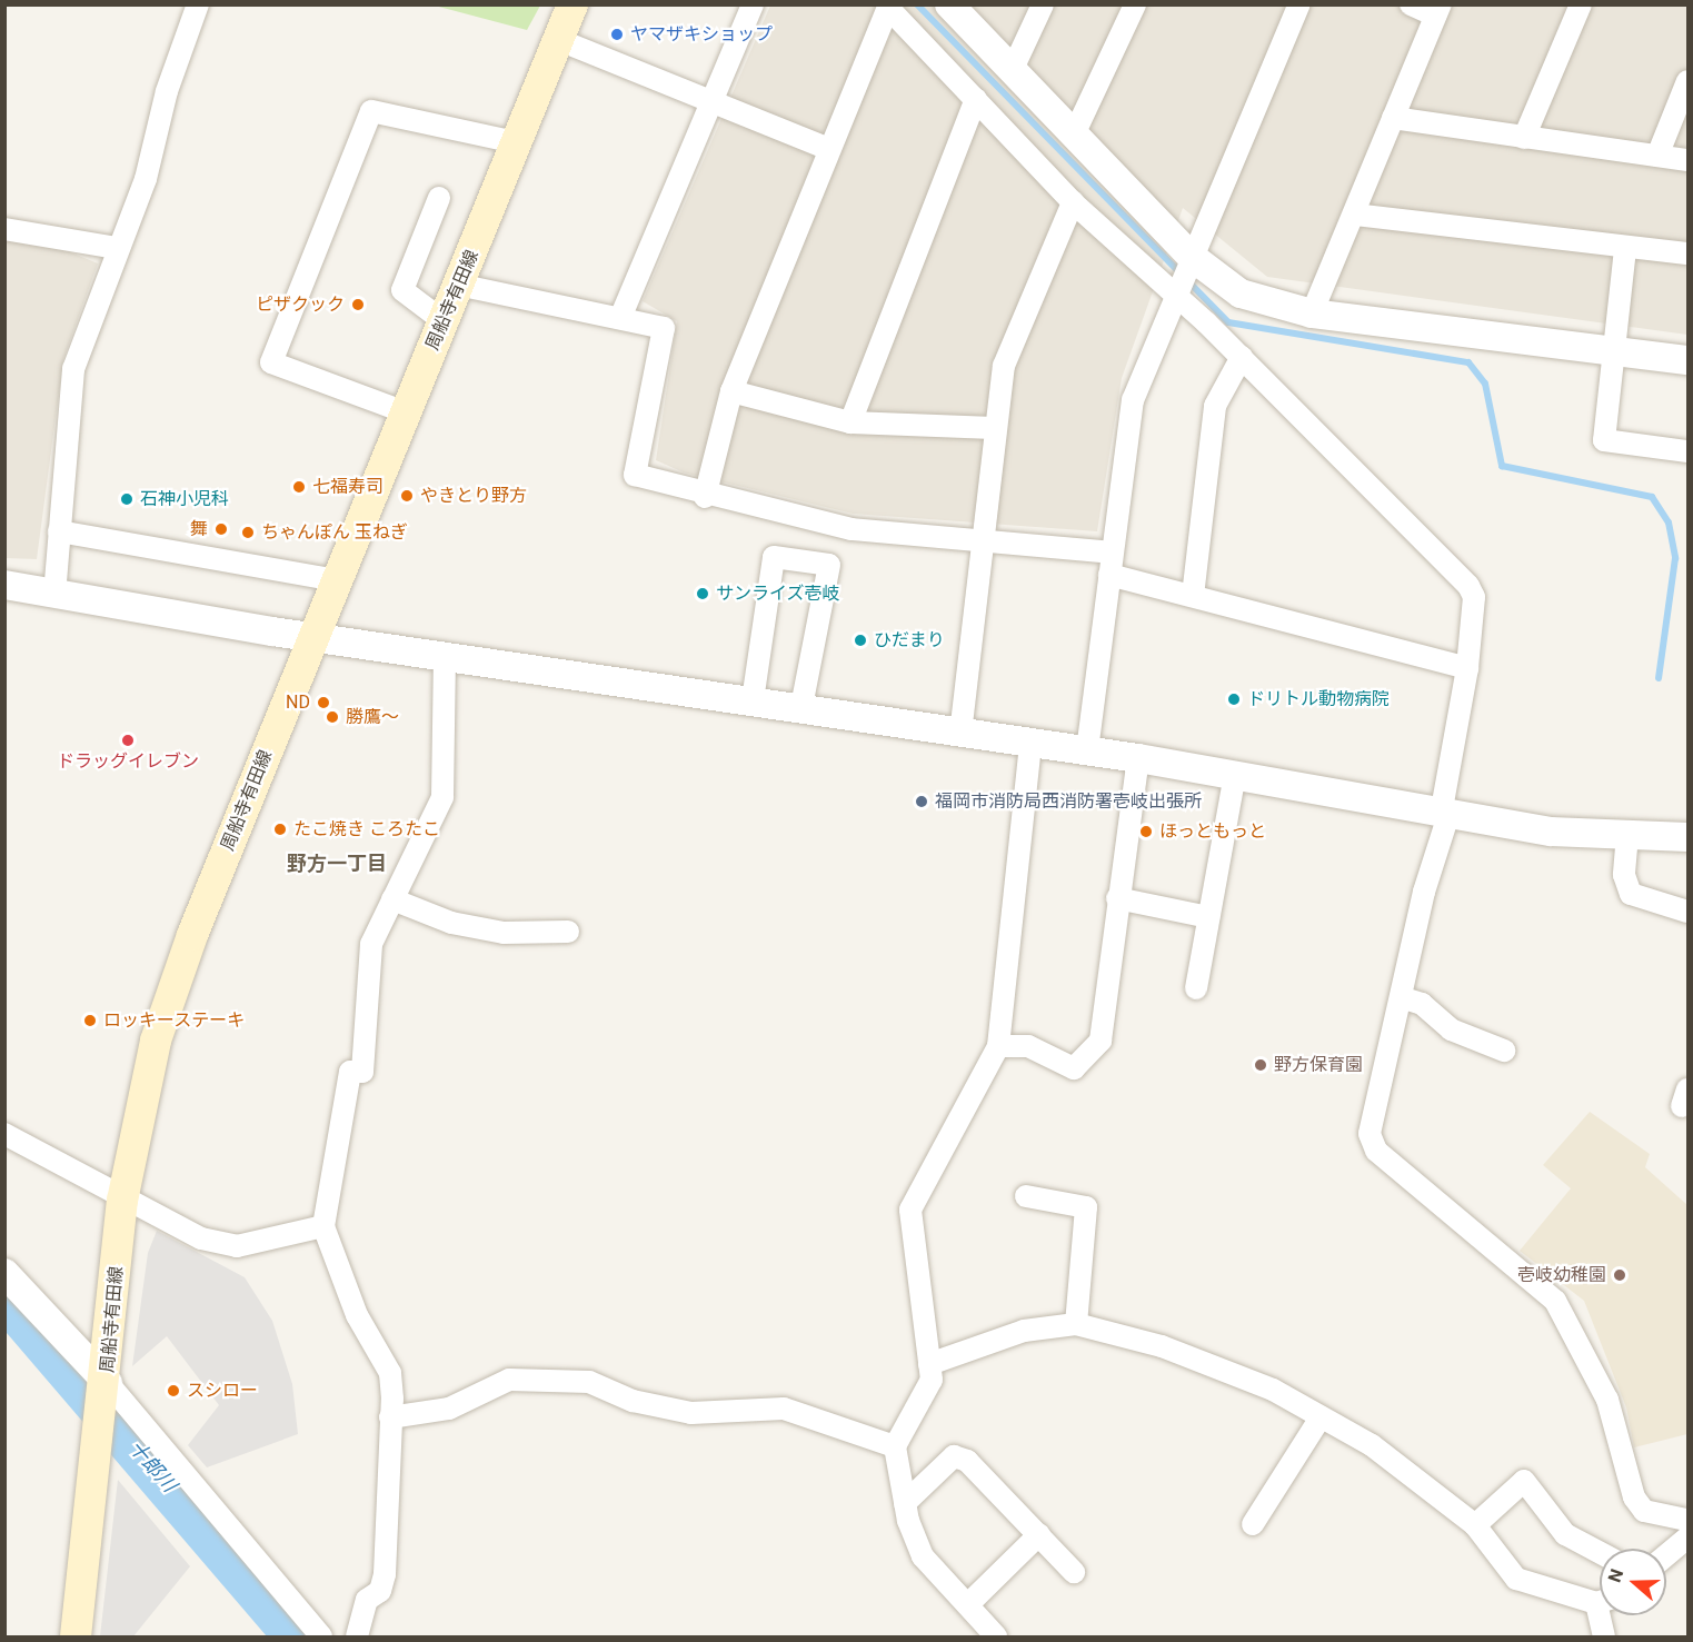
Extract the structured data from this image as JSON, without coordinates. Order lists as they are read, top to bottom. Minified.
{"streets":{"main road":["周船寺有田線"]},"districts":["野方一丁目"],"water":["十郎川"],"places":["ヤマザキショップ","ピザクック","七福寿司","やきとり野方","石神小児科","舞","ちゃんぽん 玉ねぎ","サンライズ壱岐","ひだまり","ドリトル動物病院","ND","勝鷹～","ドラッグイレブン","福岡市消防局西消防署壱岐出張所","たこ焼き ころたこ","ほっともっと","ロッキーステーキ","野方保育園","壱岐幼稚園","スシロー"],"north":"left"}
